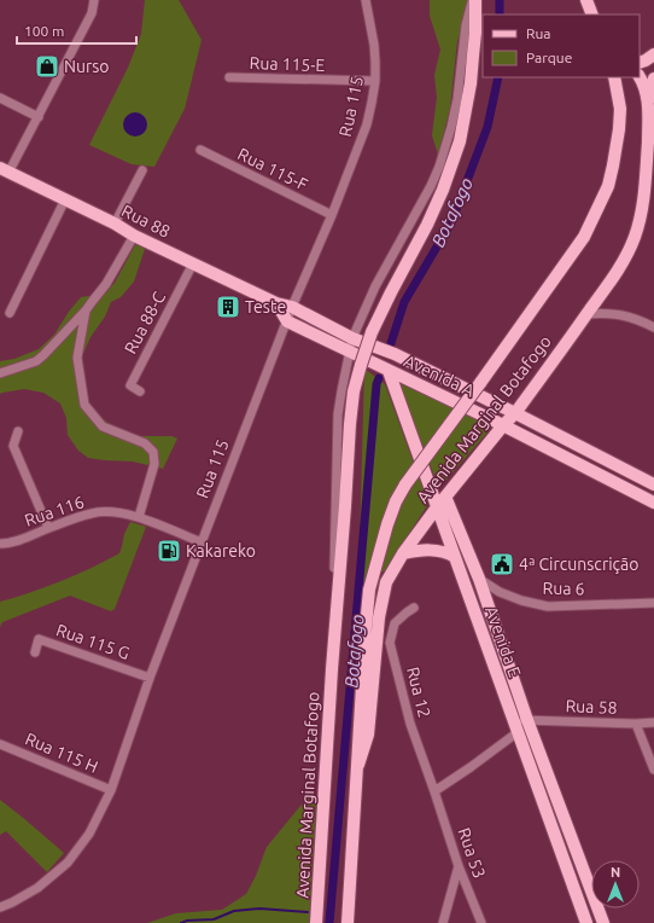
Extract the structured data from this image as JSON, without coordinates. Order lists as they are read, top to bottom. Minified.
{"streets":{"main road":["Rua 88","Avenida A","Avenida Marginal Botafogo","Avenida E"],"street":["Rua 115-E","Rua 115","Rua 115-F","Rua 88-C","Rua 116","Rua 6","Rua 115 G","Rua 12","Rua 58","Rua 115 H","Rua 53"]},"crossings":[["Rua 115-E","Rua 115"],["Rua 115","Rua 115-F"],["Rua 115","Rua 88"],["Rua 115","Avenida A"],["Rua 115","Rua 116"],["Rua 115","Rua 115 G"],["Rua 115","Rua 115 H"],["Rua 88","Rua 88-C"],["Rua 88","Avenida A"],["Avenida A","Avenida Marginal Botafogo"],["Avenida A","Avenida E"],["Avenida Marginal Botafogo","Avenida E"],["Rua 6","Avenida E"],["Avenida E","Rua 58"],["Rua 12","Rua 53"]],"water":["Botafogo"],"places":{"shop":["Nurso"],"building":["Teste"],"fuel station":["Kakareko"],"public building":["4ª Circunscrição"]},"legend":["Rua","Parque"],"scale_bar":"100 m","north":"top"}
